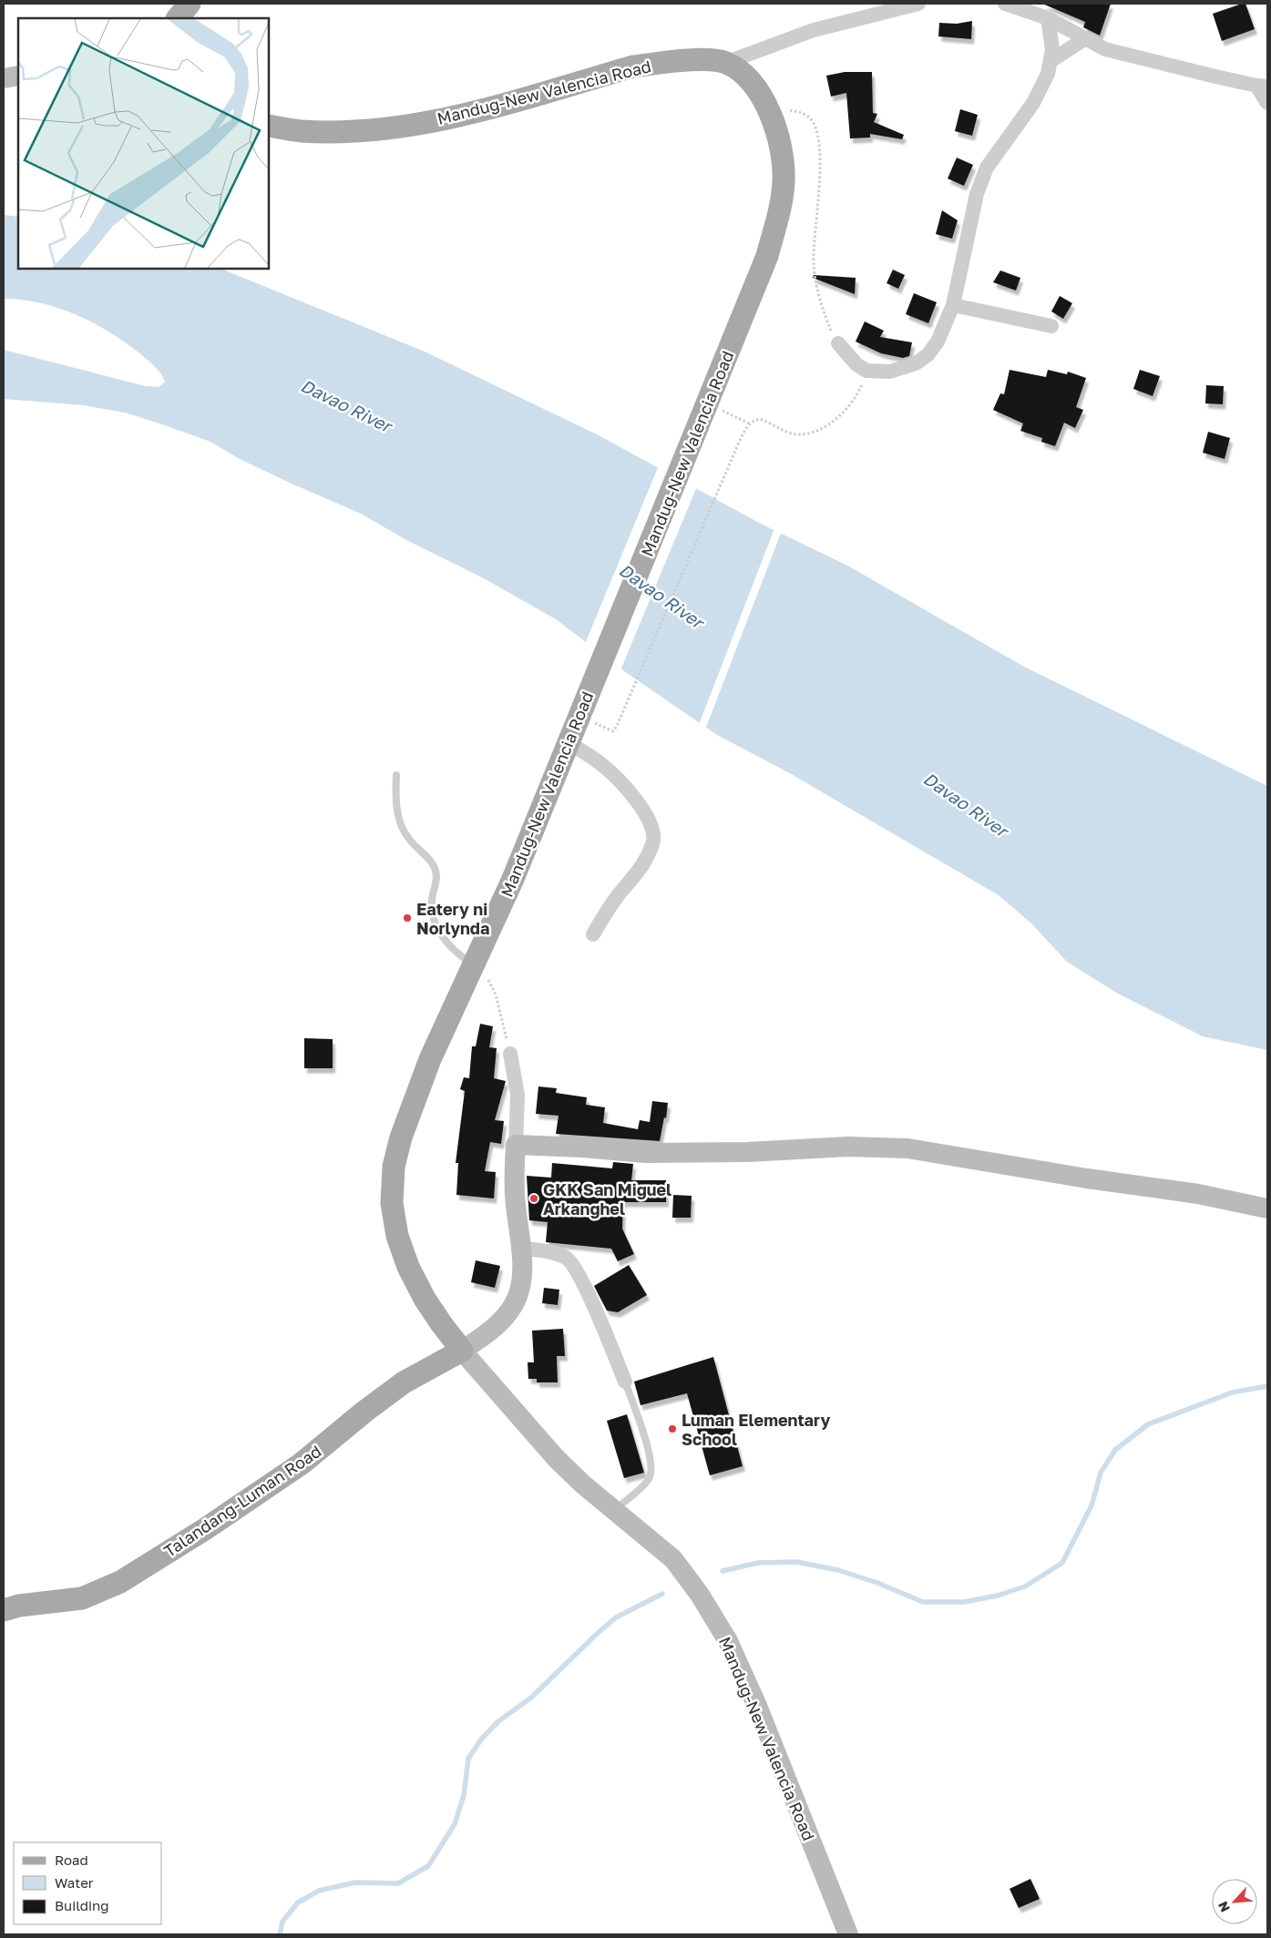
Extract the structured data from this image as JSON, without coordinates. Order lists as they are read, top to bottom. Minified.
{"streets":{"main road":["Mandug-New Valencia Road","Talandang-Luman Road"]},"crossings":[["Mandug-New Valencia Road","Talandang-Luman Road"]],"water":["Davao River"],"places":["Eatery ni Norlynda","GKK San Miguel Arkanghel","Luman Elementary School"],"legend":["Road","Water","Building"],"north":"bottom left"}
